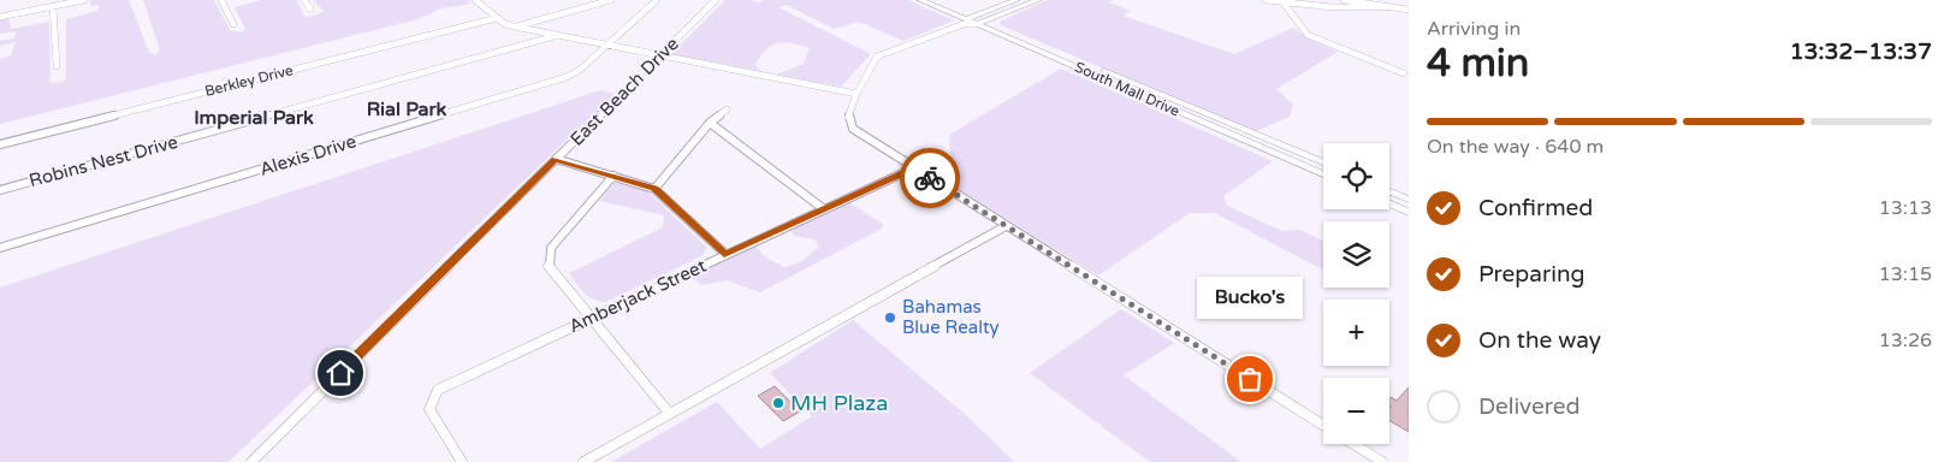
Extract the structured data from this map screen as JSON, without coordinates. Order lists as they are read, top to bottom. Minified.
{"streets":{"street":["Berkley Drive","South Mall Drive","East Beach Drive","Alexis Drive","Robins Nest Drive","Amberjack Street"]},"districts":["Rial Park","Imperial Park"],"places":["Bahamas Blue Realty","Bucko's","MH Plaza"],"page":{"heading":["4 min","Arriving in","13:32–13:37"],"bar":"On the way · 640 m","map_buttons":["+","−"],"list":[["Confirmed","13:13"],["Preparing","13:15"],["On the way","13:26"],"Delivered"],"bubble":"Bucko's"}}
